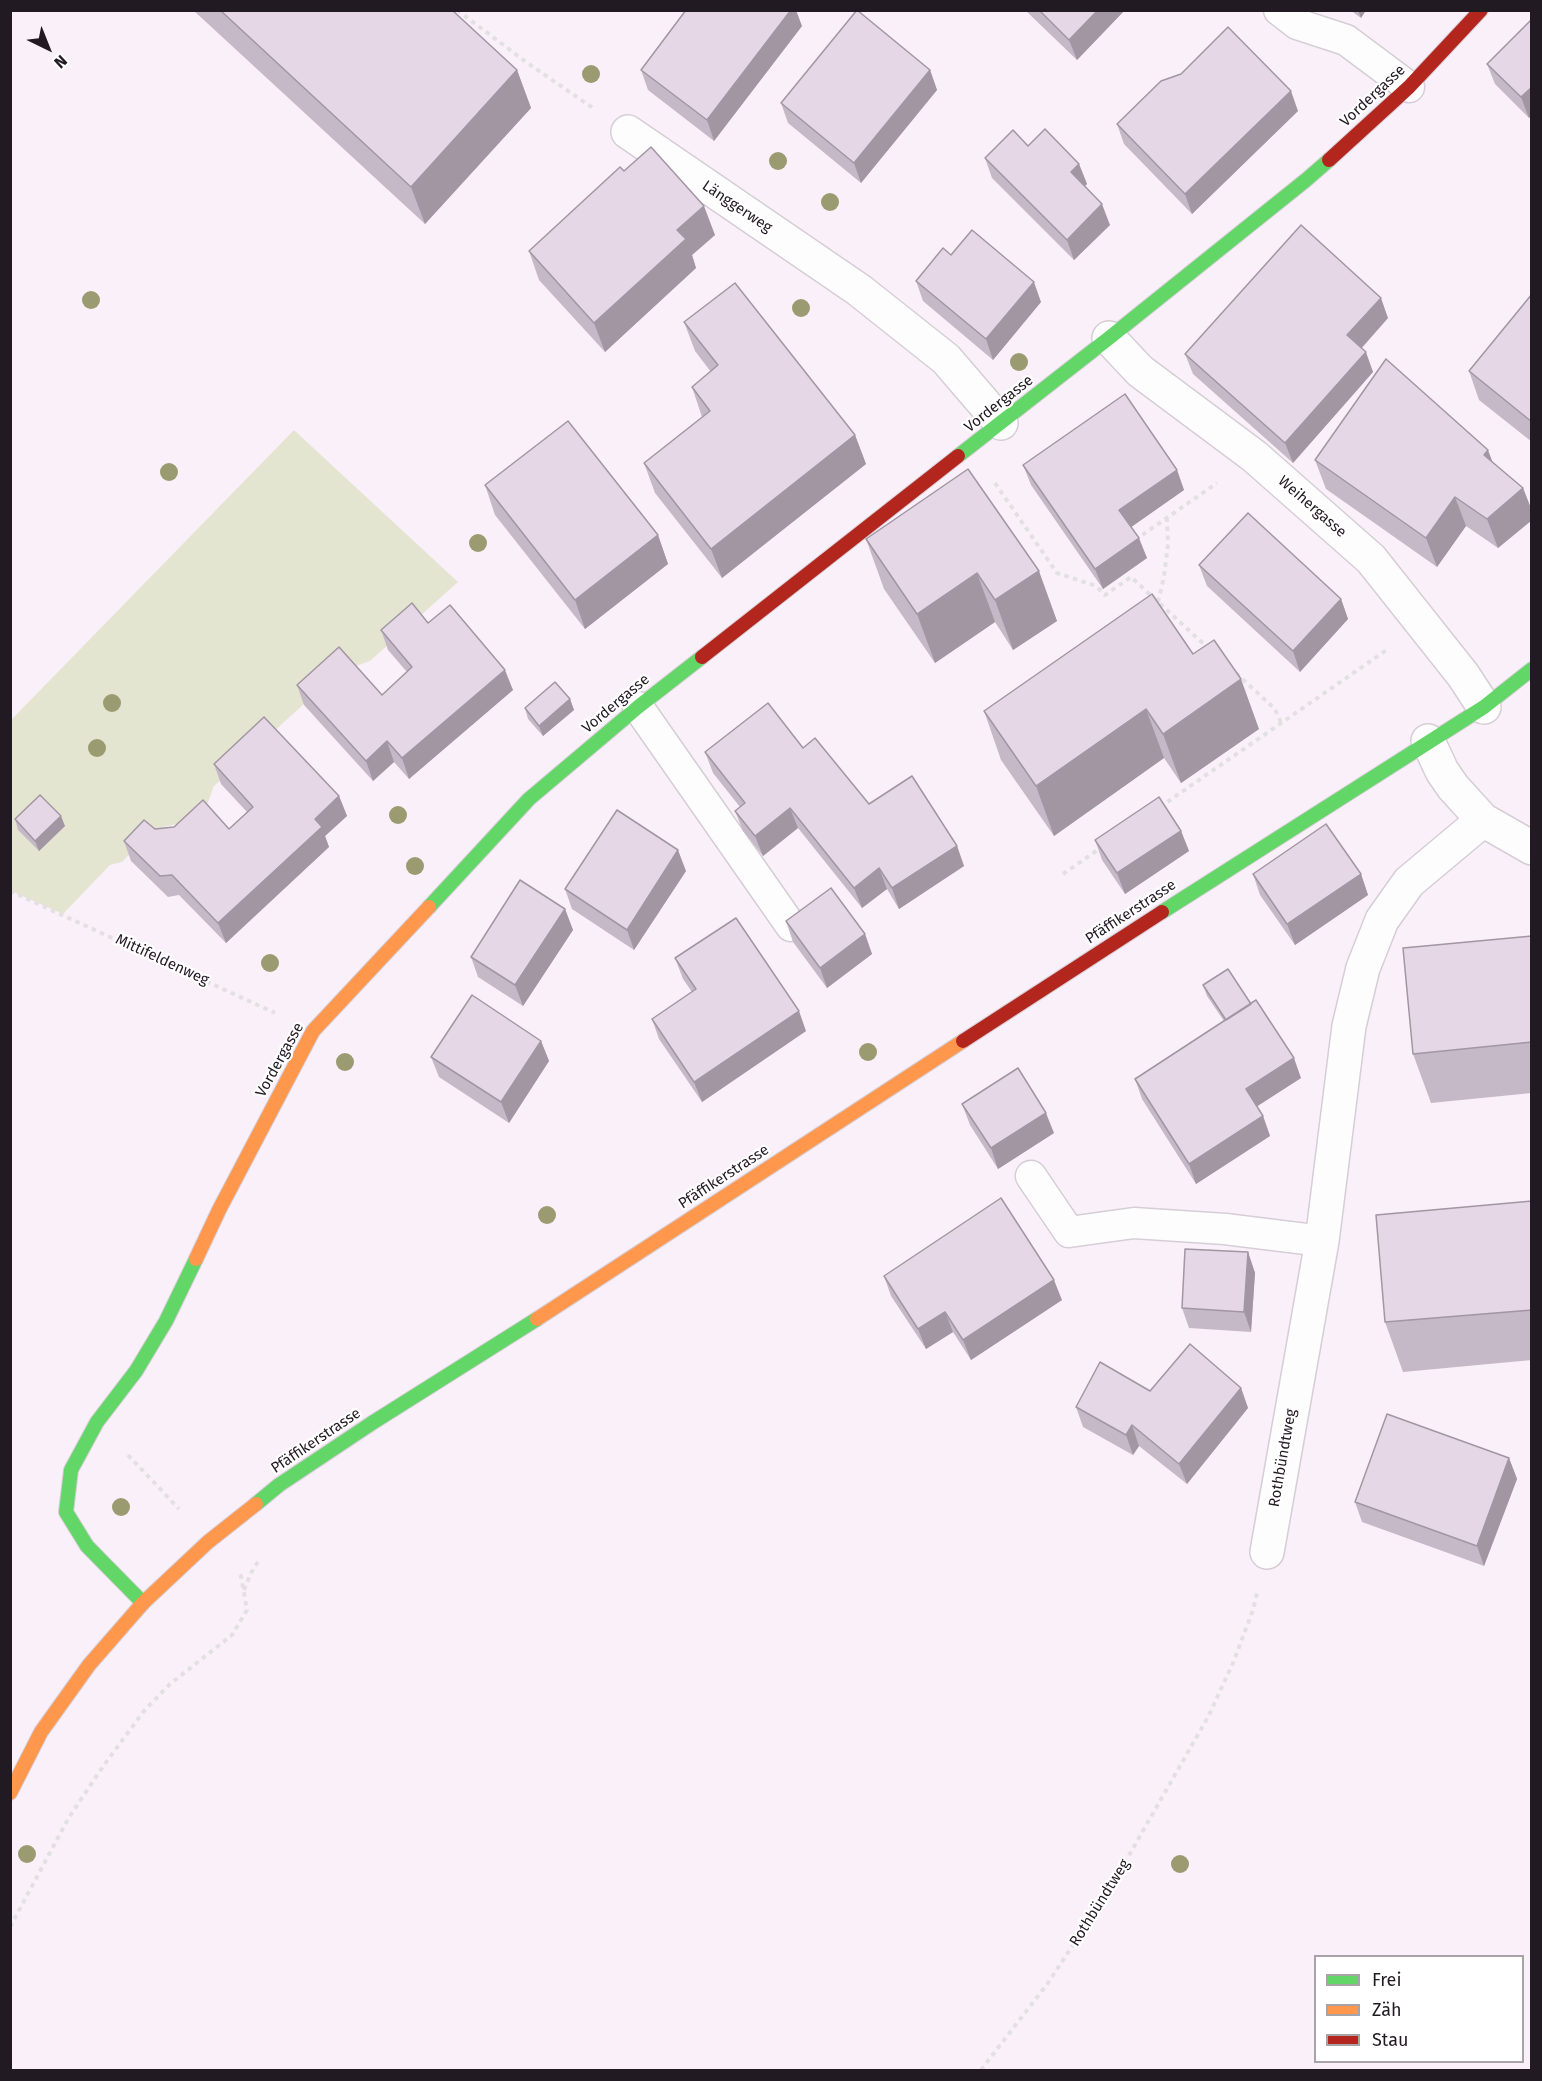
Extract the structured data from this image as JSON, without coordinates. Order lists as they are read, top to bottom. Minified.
{"streets":{"street":["Vordergasse","Länggerweg","Weihergasse","Pfäffikerstrasse","Rothbündtweg"],"path":["Mittifeldenweg"]},"crossings":[["Vordergasse","Länggerweg"],["Vordergasse","Weihergasse"],["Vordergasse","Pfäffikerstrasse"],["Vordergasse","Mittifeldenweg"],["Weihergasse","Pfäffikerstrasse"]],"legend":["Frei","Zäh","Stau"],"north":"bottom right"}
